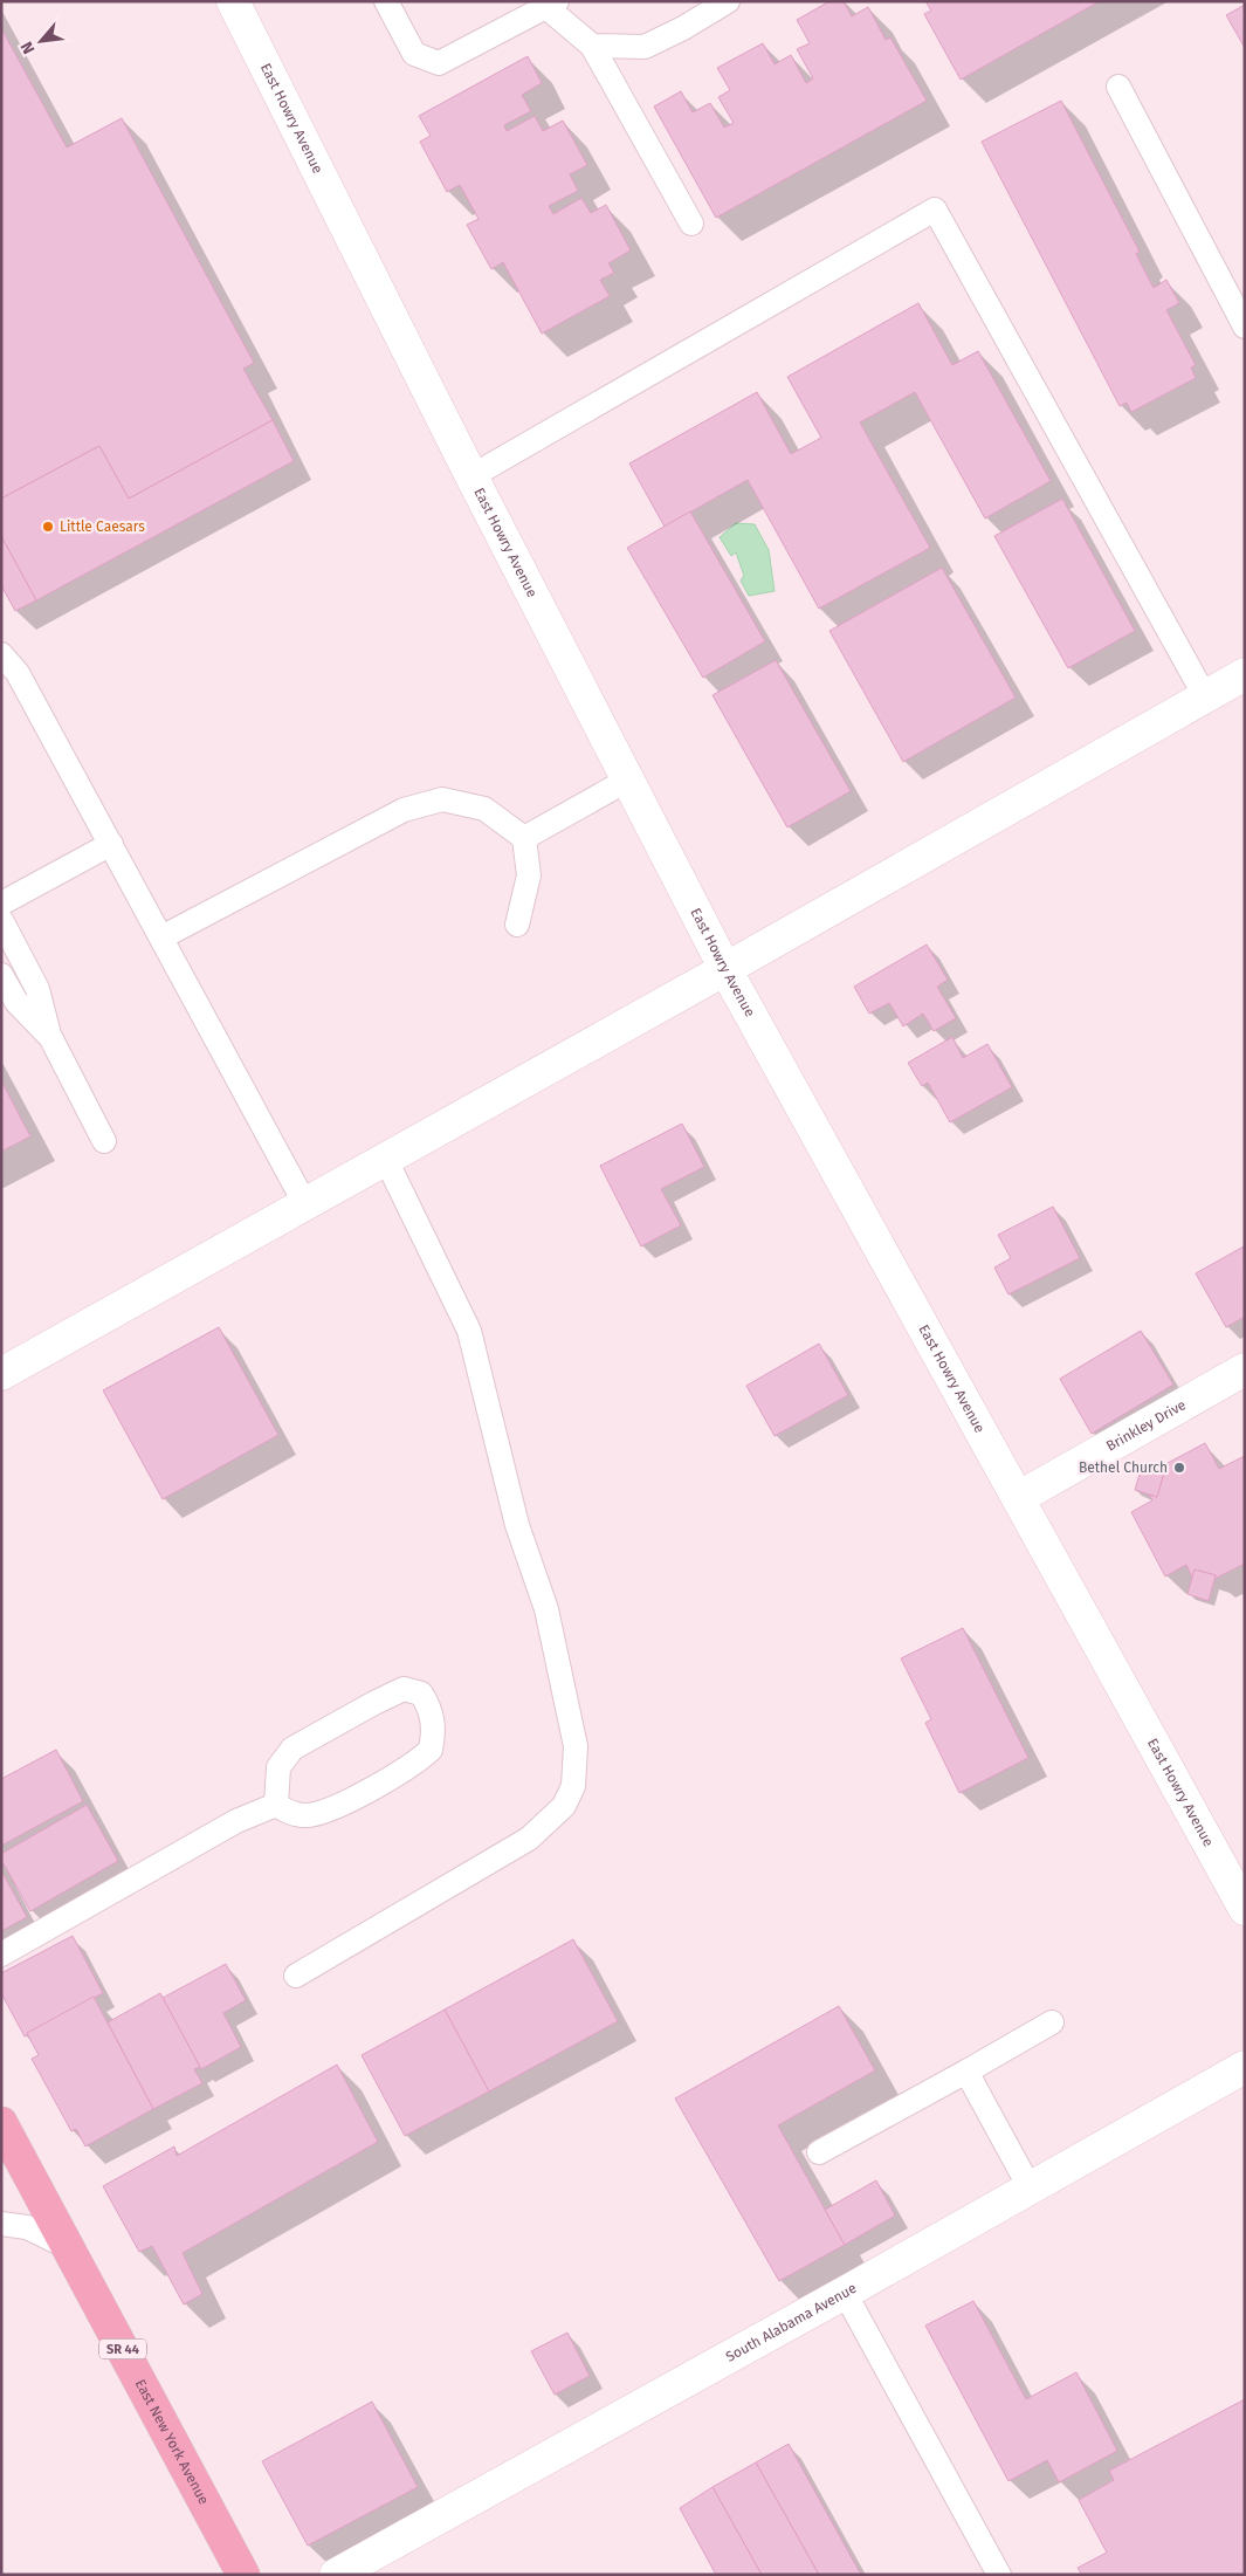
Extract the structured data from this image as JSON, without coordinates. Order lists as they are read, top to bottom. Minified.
{"streets":{"main road":["SR 44","East New York Avenue"],"street":["East Howry Avenue","Brinkley Drive","South Alabama Avenue"]},"crossings":[["East Howry Avenue","Brinkley Drive"]],"places":["Little Caesars","Bethel Church"],"north":"bottom left"}
